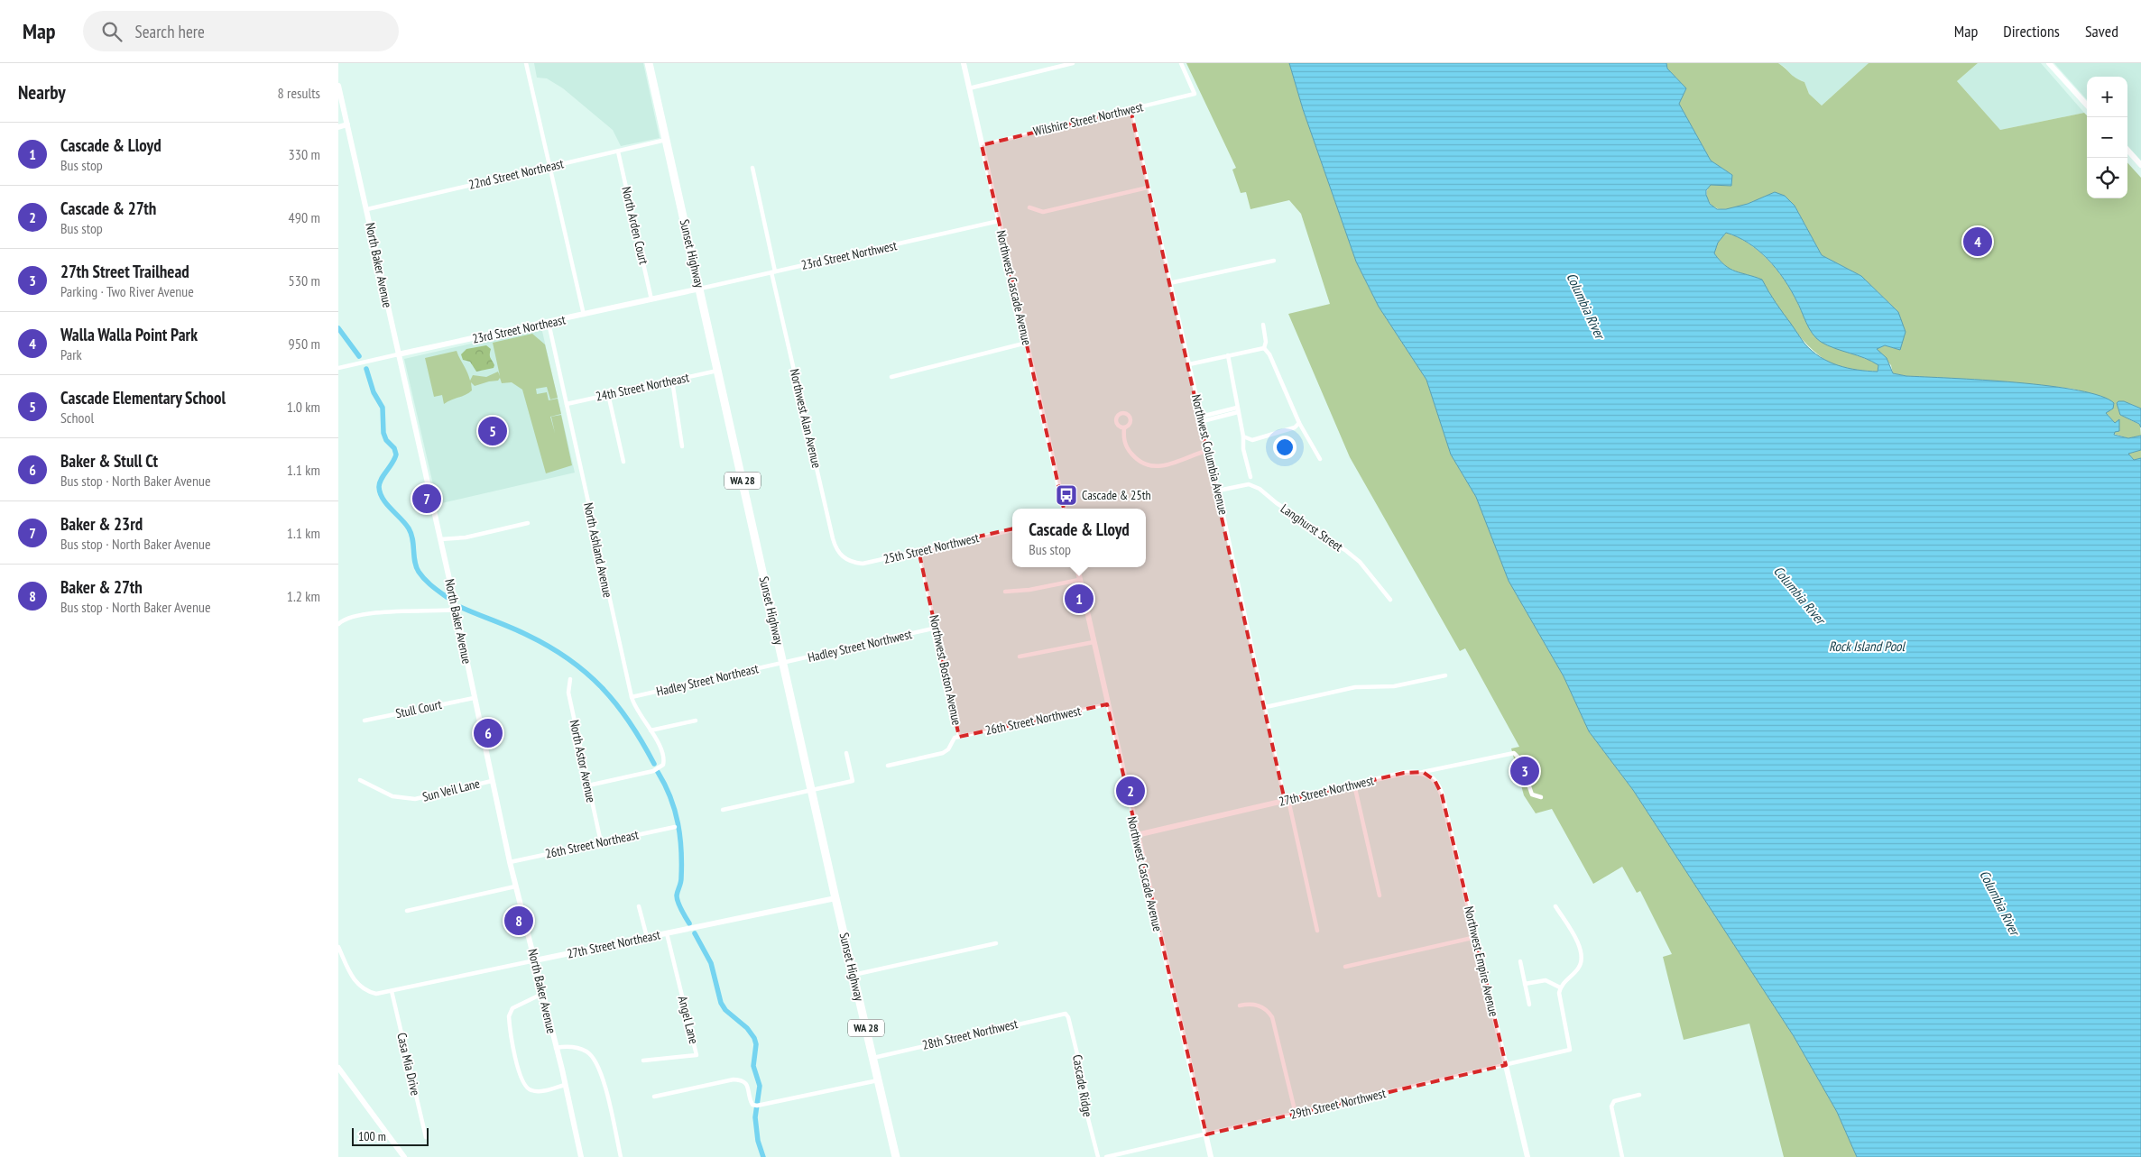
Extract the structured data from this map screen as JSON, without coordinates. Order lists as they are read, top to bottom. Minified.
{"streets":{"highway":["Sunset Highway","WA 28"],"street":["Wilshire Street Northwest","22nd Street Northeast","North Arden Court","23rd Street Northwest","North Baker Avenue","Northwest Cascade Avenue","23rd Street Northeast","24th Street Northeast","Northwest Alan Avenue","Northwest Columbia Avenue","Langhurst Street","25th Street Northwest","North Ashland Avenue","Hadley Street Northwest","Northwest Boston Avenue","Hadley Street Northeast","Stull Court","26th Street Northwest","North Astor Avenue","Sun Veil Lane","27th Street Northwest","26th Street Northeast","27th Street Northeast","Northwest Empire Avenue","Angel Lane","28th Street Northwest","Casa Mia Drive","Cascade Ridge","29th Street Northwest"]},"crossings":[["Wilshire Street Northwest","Northwest Cascade Avenue"],["Wilshire Street Northwest","Northwest Columbia Avenue"],["22nd Street Northeast","North Arden Court"],["22nd Street Northeast","Sunset Highway"],["22nd Street Northeast","North Baker Avenue"],["North Arden Court","23rd Street Northeast"],["Sunset Highway","23rd Street Northwest"],["Sunset Highway","23rd Street Northeast"],["Sunset Highway","24th Street Northeast"],["Sunset Highway","Hadley Street Northwest"],["Sunset Highway","Hadley Street Northeast"],["Sunset Highway","27th Street Northeast"],["Sunset Highway","28th Street Northwest"],["23rd Street Northwest","Northwest Cascade Avenue"],["23rd Street Northwest","23rd Street Northeast"],["23rd Street Northwest","Northwest Alan Avenue"],["North Baker Avenue","23rd Street Northeast"],["North Baker Avenue","Stull Court"],["North Baker Avenue","Sun Veil Lane"],["North Baker Avenue","26th Street Northeast"],["North Baker Avenue","27th Street Northeast"],["Northwest Cascade Avenue","26th Street Northwest"],["Northwest Cascade Avenue","27th Street Northwest"],["Northwest Cascade Avenue","29th Street Northwest"],["23rd Street Northeast","North Ashland Avenue"],["24th Street Northeast","North Ashland Avenue"],["Northwest Alan Avenue","25th Street Northwest"],["Northwest Columbia Avenue","Langhurst Street"],["Northwest Columbia Avenue","27th Street Northwest"],["25th Street Northwest","Northwest Boston Avenue"],["North Ashland Avenue","Hadley Street Northeast"],["North Ashland Avenue","North Astor Avenue"],["Hadley Street Northwest","Northwest Boston Avenue"],["Hadley Street Northwest","Hadley Street Northeast"],["Northwest Boston Avenue","26th Street Northwest"],["North Astor Avenue","26th Street Northeast"],["27th Street Northwest","Northwest Empire Avenue"],["27th Street Northeast","Angel Lane"],["27th Street Northeast","Casa Mia Drive"],["Northwest Empire Avenue","29th Street Northwest"],["28th Street Northwest","Cascade Ridge"]],"water":["Columbia River","Rock Island Pool"],"places":{"bus stop":["Cascade & 25th"]},"scale_bar":"100 m","page":{"header":"Map","search":"Search here","nav":["Map","Directions","Saved"],"heading":["Nearby","8 results"],"map_buttons":["+","−"],"list":[{"mark":"1","name":"Cascade & Lloyd","note":"Bus stop","value":"330 m"},{"mark":"2","name":"Cascade & 27th","note":"Bus stop","value":"490 m"},{"mark":"3","name":"27th Street Trailhead","note":"Parking · Two River Avenue","value":"530 m"},{"mark":"4","name":"Walla Walla Point Park","note":"Park","value":"950 m"},{"mark":"5","name":"Cascade Elementary School","note":"School","value":"1.0 km"},{"mark":"6","name":"Baker & Stull Ct","note":"Bus stop · North Baker Avenue","value":"1.1 km"},{"mark":"7","name":"Baker & 23rd","note":"Bus stop · North Baker Avenue","value":"1.1 km"},{"mark":"8","name":"Baker & 27th","note":"Bus stop · North Baker Avenue","value":"1.2 km"}],"pins":["4","5","7","1","6","3","2","8"],"popup":["Cascade & Lloyd","Bus stop"],"scale":"100 m"}}
